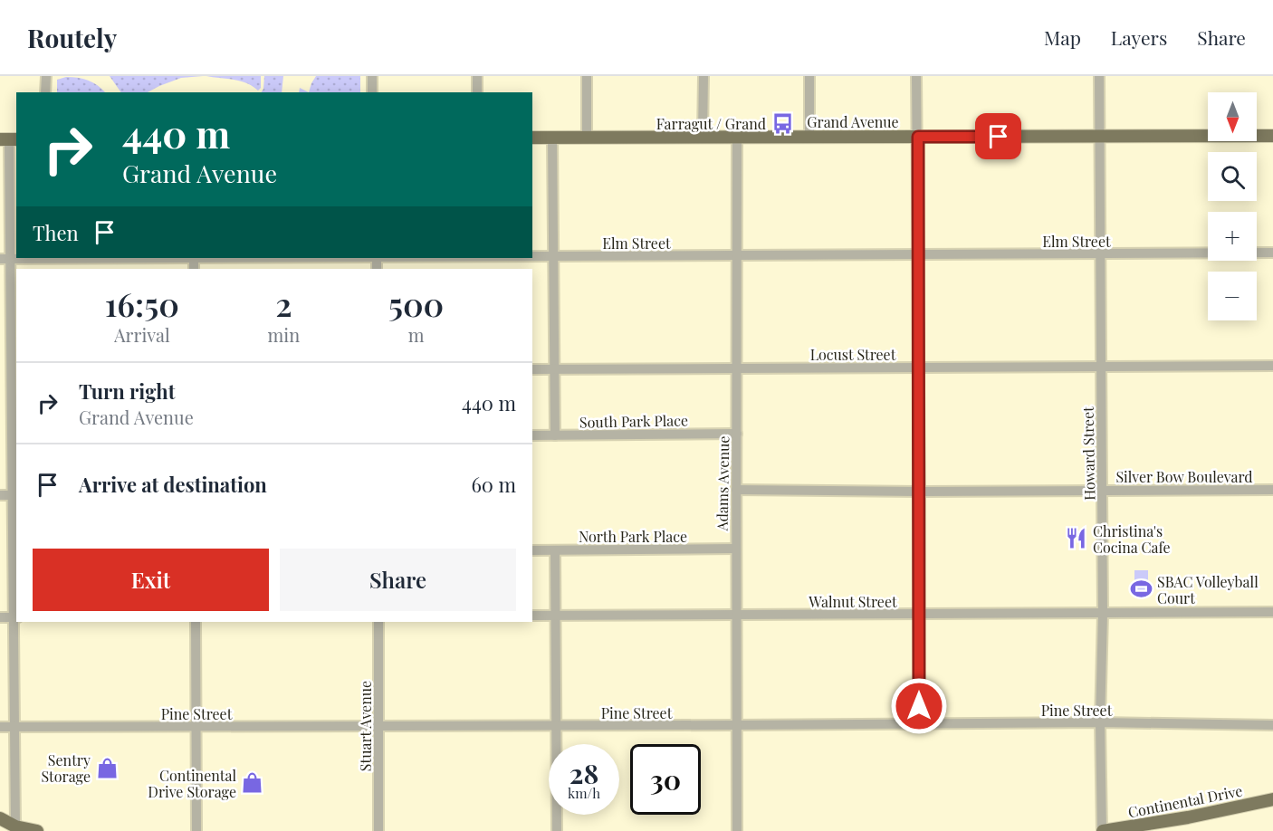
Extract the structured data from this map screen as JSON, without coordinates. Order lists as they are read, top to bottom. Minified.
{"streets":{"main road":["Grand Avenue","Continental Drive"],"street":["Elm Street","Locust Street","South Park Place","Howard Street","Silver Bow Boulevard","Adams Avenue","North Park Place","Walnut Street","Pine Street","Stuart Avenue"]},"crossings":[["Grand Avenue","Howard Street"],["Grand Avenue","Adams Avenue"],["Elm Street","Howard Street"],["Elm Street","Adams Avenue"],["Locust Street","Howard Street"],["Locust Street","Adams Avenue"],["South Park Place","Adams Avenue"],["Howard Street","Silver Bow Boulevard"],["Howard Street","Walnut Street"],["Howard Street","Pine Street"],["Howard Street","Continental Drive"],["Silver Bow Boulevard","Adams Avenue"],["Adams Avenue","North Park Place"],["Adams Avenue","Walnut Street"],["Adams Avenue","Pine Street"],["Pine Street","Stuart Avenue"]],"places":{"bus stop":["Farragut / Grand"],"restaurant":["Christina's Cocina Cafe"],"sports":["SBAC Volleyball Court"],"shop":["Sentry Storage","Continental Drive Storage"]},"north":"bottom","page":{"header":"Routely","nav":["Map","Layers","Share"],"map_buttons":["+","−"],"turn":["440 m","Grand Avenue"],"then":"Then","eta":["16:50","Arrival","2","min","500","m"],"list":[{"name":"Turn right","note":"Grand Avenue","value":"440 m"},{"name":"Arrive at destination","value":"60 m"}],"buttons":["Exit","Share"],"speed":"28 km/h","limit":"30"}}
